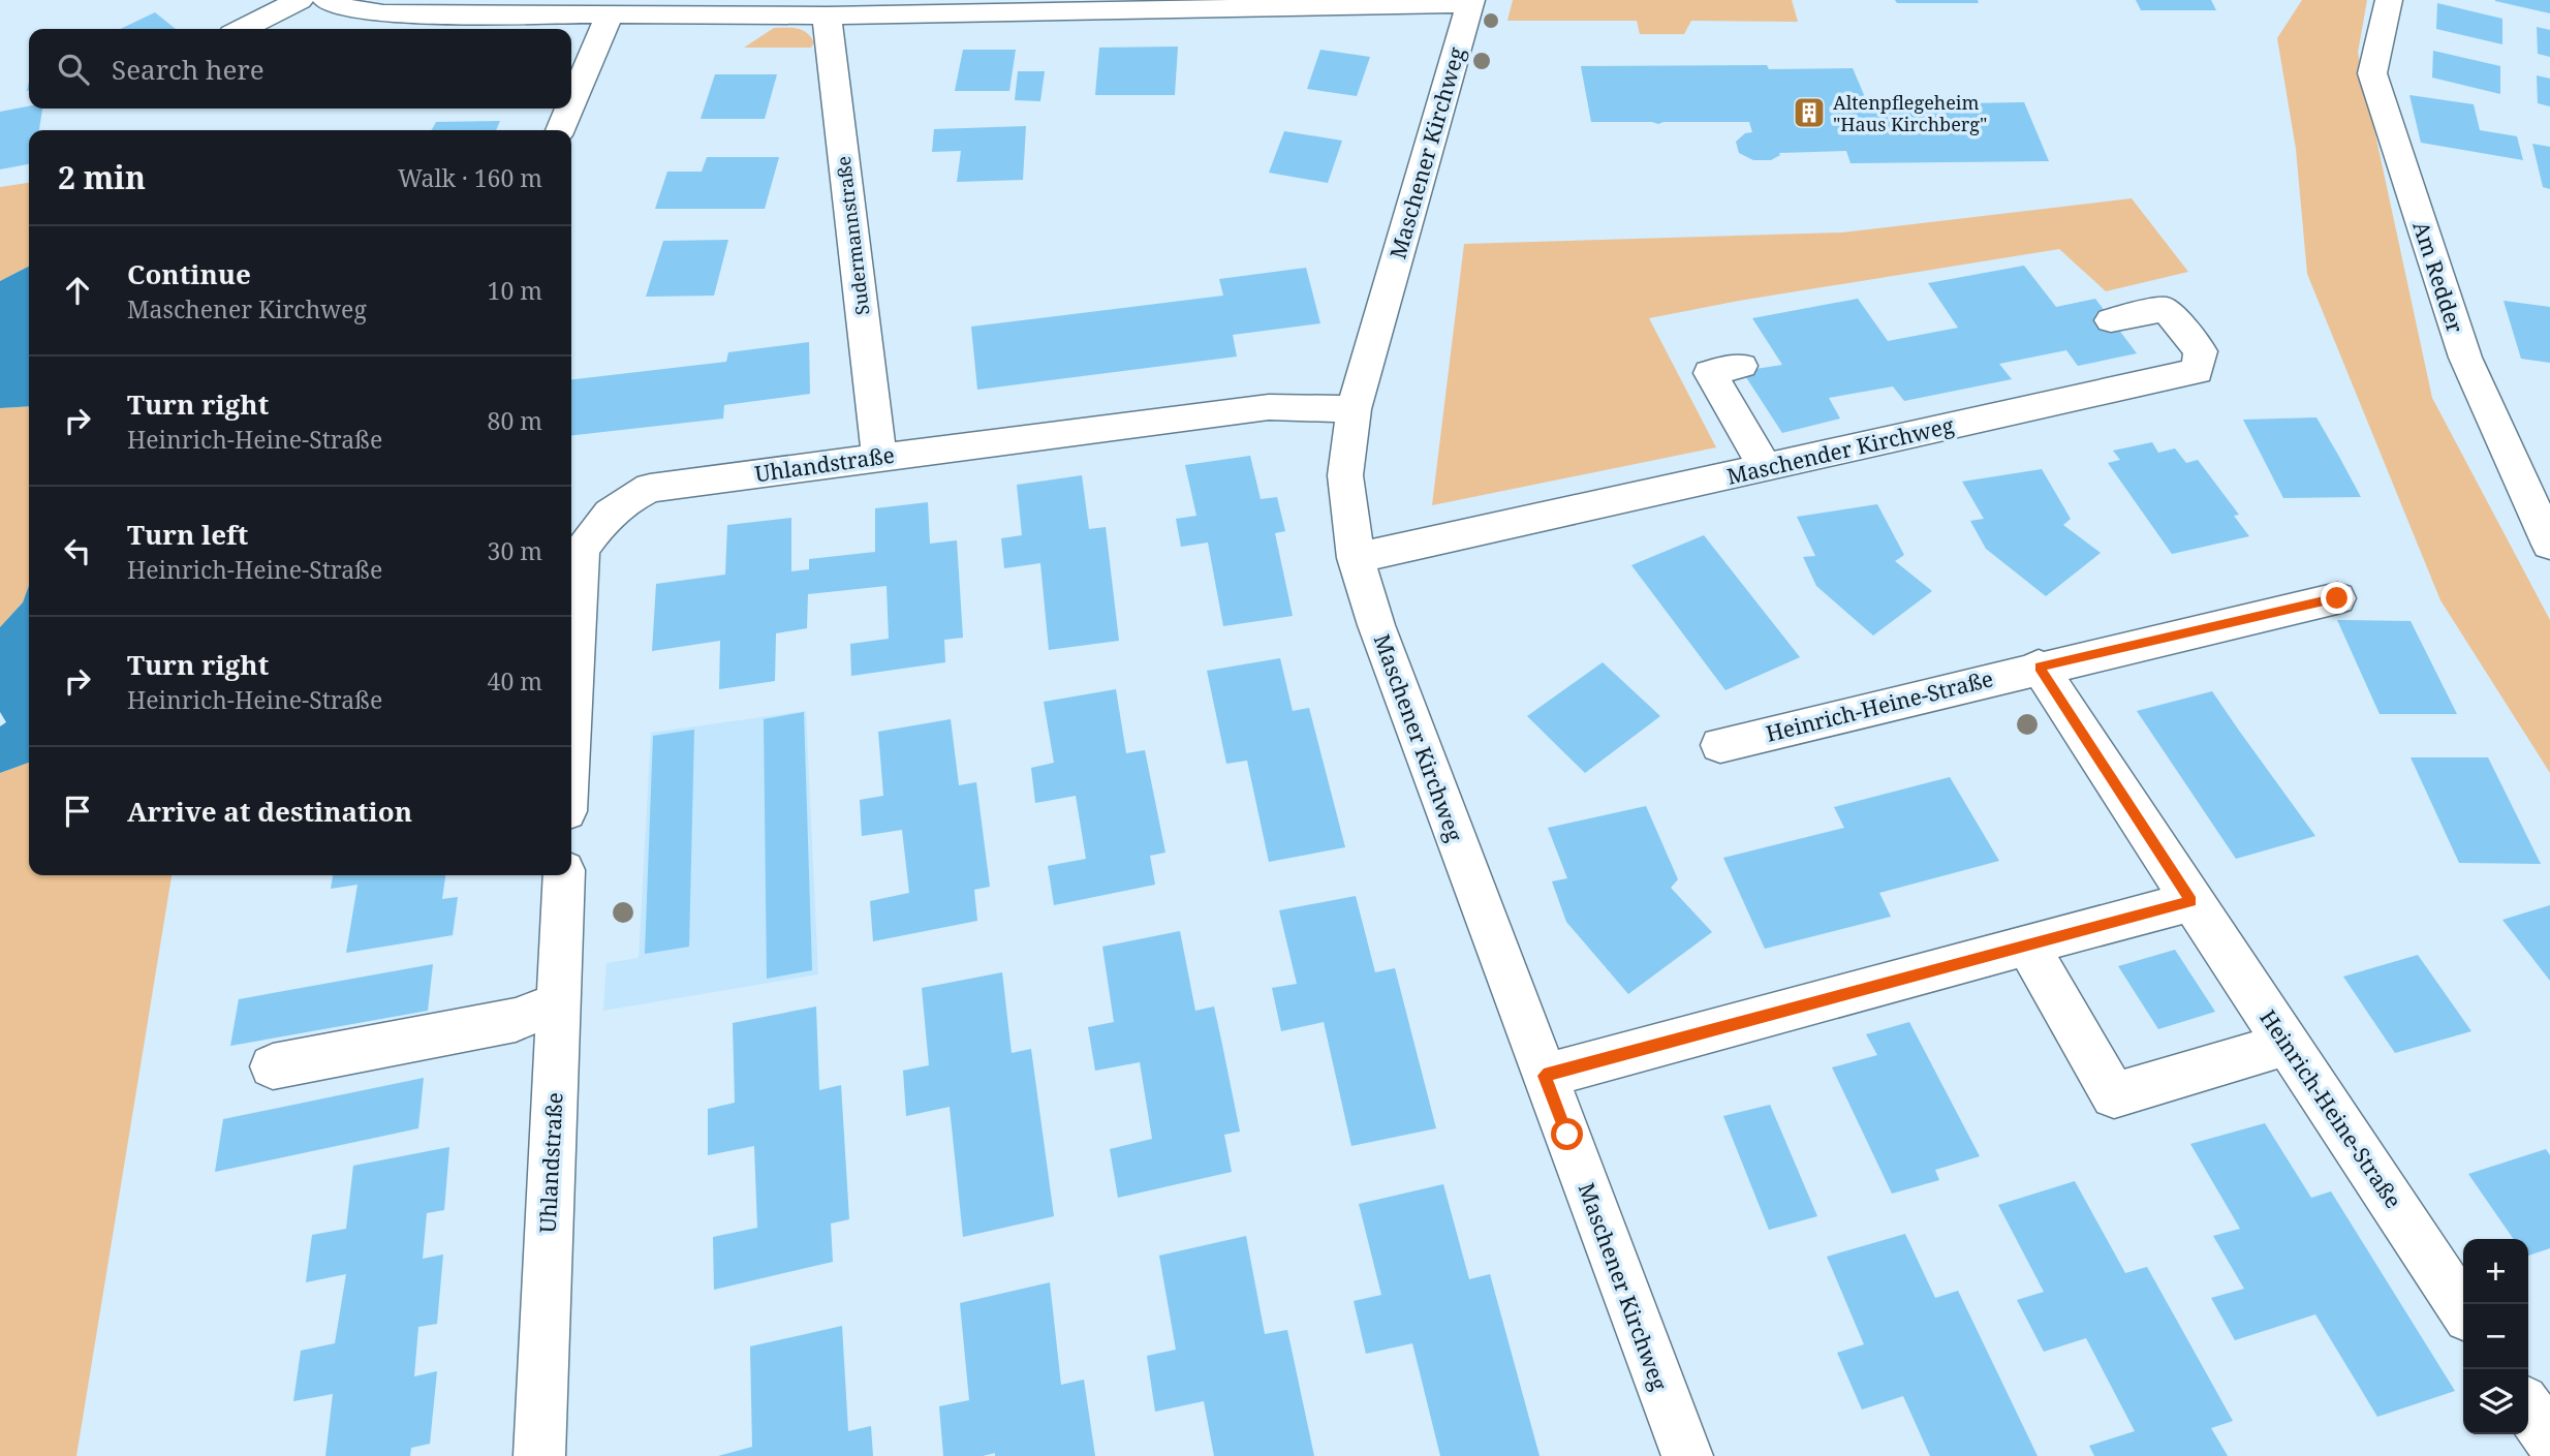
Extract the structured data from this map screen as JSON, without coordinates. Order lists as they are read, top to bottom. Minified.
{"streets":{"street":["Maschener Kirchweg","Sudermannstraße","Am Redder","Maschender Kirchweg","Uhlandstraße","Heinrich-Heine-Straße"]},"crossings":[["Maschener Kirchweg","Maschender Kirchweg"],["Maschener Kirchweg","Uhlandstraße"],["Sudermannstraße","Uhlandstraße"]],"places":{"building":["Altenpflegeheim \"Haus Kirchberg\""]},"page":{"search":"Search here","heading":["2 min","Walk · 160 m"],"list":[["Continue","Maschener Kirchweg","10 m"],["Turn right","Heinrich-Heine-Straße","80 m"],["Turn left","Heinrich-Heine-Straße","30 m"],["Turn right","Heinrich-Heine-Straße","40 m"],"Arrive at destination"],"map_buttons":["+","−"]}}
